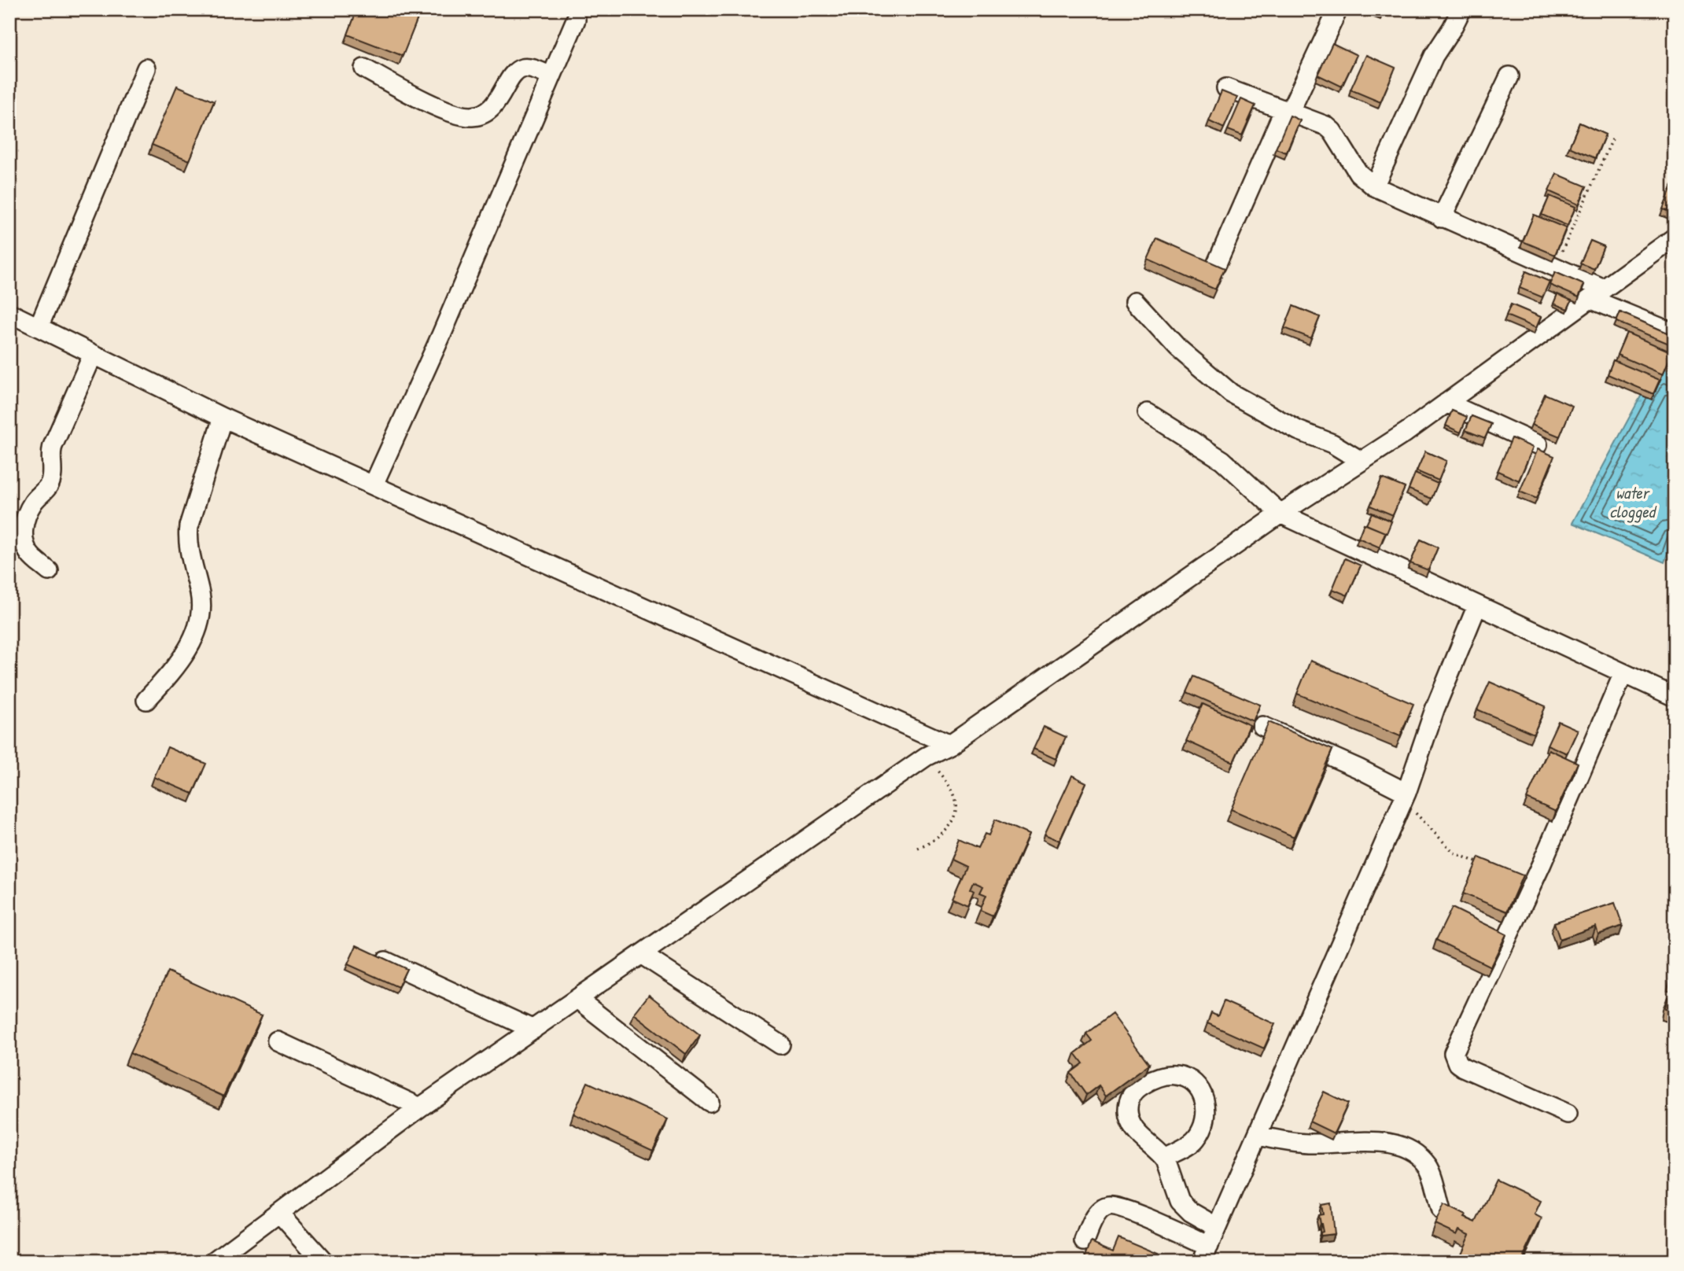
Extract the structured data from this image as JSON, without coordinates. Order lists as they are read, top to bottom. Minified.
{"water":["water clogged"]}
